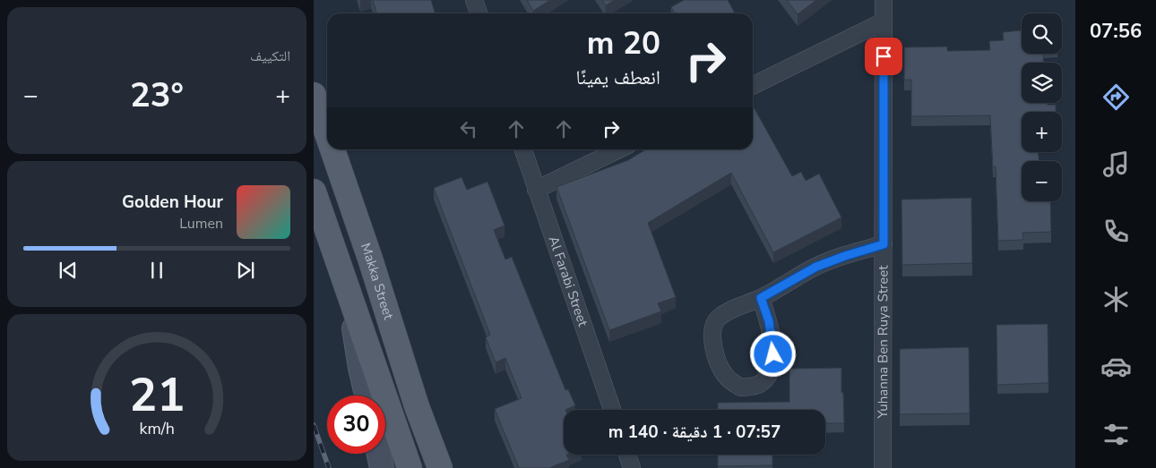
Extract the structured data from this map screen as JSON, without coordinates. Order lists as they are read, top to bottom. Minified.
{"streets":{"main road":["Makka Street"],"street":["Al Farabi Street","Yuhanna Ben Ruya Street"]},"page":{"tabs":"07:56","tile":"التكييف","map_buttons":["+","−"],"turn":["20 m","انعطف يمينًا"],"heat":["−","23°","+"],"song":["Golden Hour","Lumen"],"limit":"30","trip":"07:57 · 1 دقيقة · 140 m","gauge":["21","km/h"]}}
